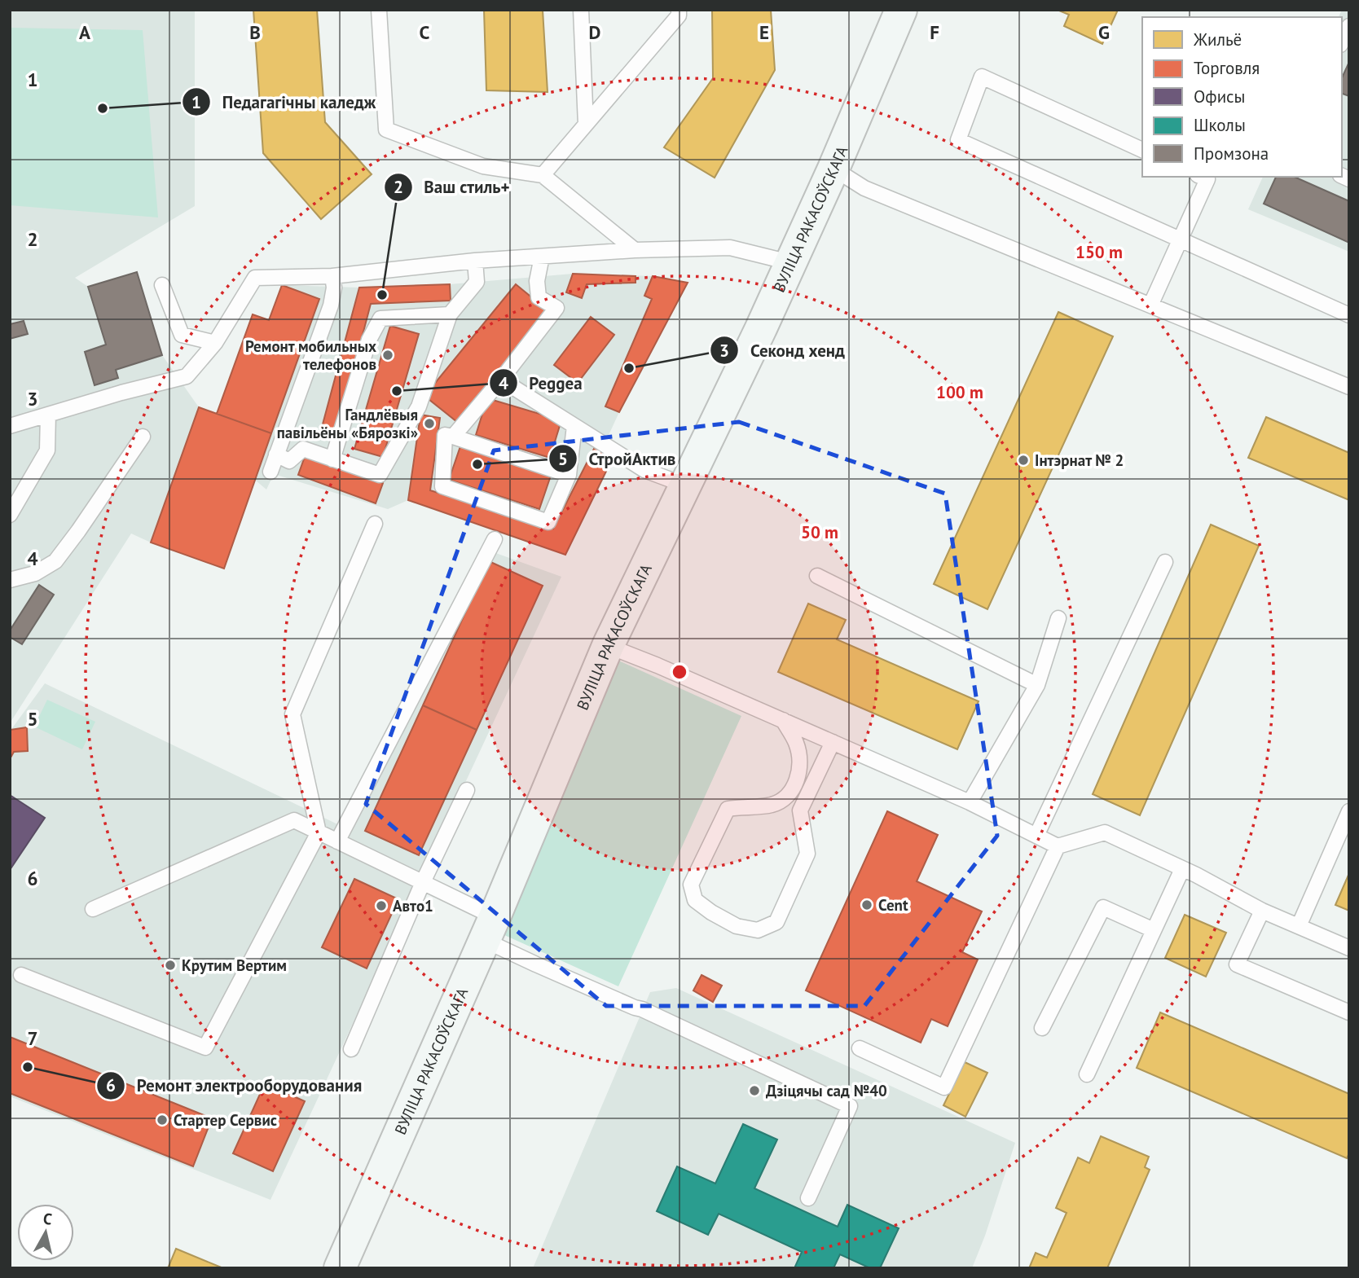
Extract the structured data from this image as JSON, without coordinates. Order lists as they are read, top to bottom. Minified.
{"streets":{"main road":["ВУЛІЦА РАКАСОЎСКАГА"]},"places":["Педагагічны каледж","Ваш стиль+","Ремонт мобильных телефонов","Секонд хенд","Peggea","Гандлёвыя павільёны «Бярозкі»","Інтэрнат № 2","СтройАктив","Cent","Авто1","Крутим Вертим","Ремонт электрооборудования","Дзіцячы сад №40","Стартер Сервис"],"legend":["Жильё","Торговля","Офисы","Школы","Промзона"],"north":"top","grid":{"columns":["A","B","C","D","E","F","G"],"rows":["1","2","3","4","5","6","7"]},"rings":["150 m","100 m","50 m"]}
